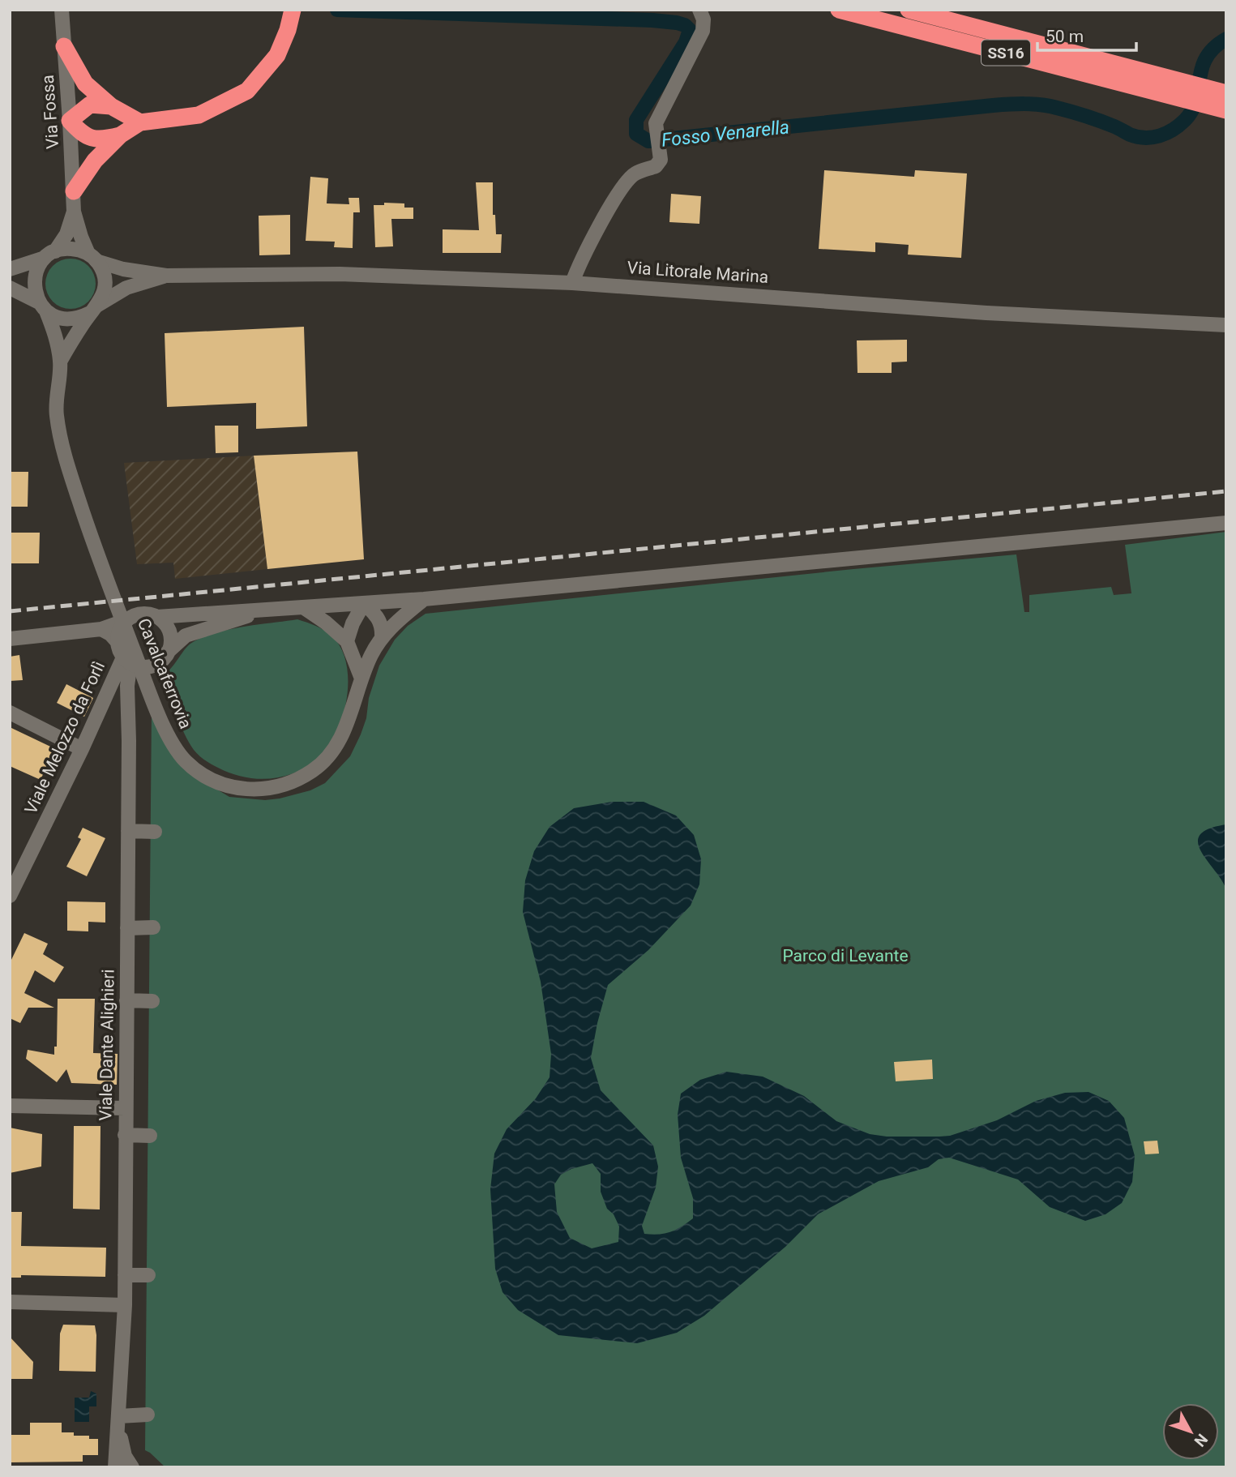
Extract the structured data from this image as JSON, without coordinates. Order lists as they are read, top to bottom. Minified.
{"streets":{"highway":["SS16"],"street":["Via Fossa","Via Litorale Marina","Cavalcaferrovia","Viale Melozzo da Forlì","Viale Dante Alighieri"]},"crossings":[["Via Fossa","Via Litorale Marina"],["Viale Melozzo da Forlì","Viale Dante Alighieri"]],"water":["Fosso Venarella"],"parks":["Parco di Levante"],"scale_bar":"50 m","north":"bottom right"}
